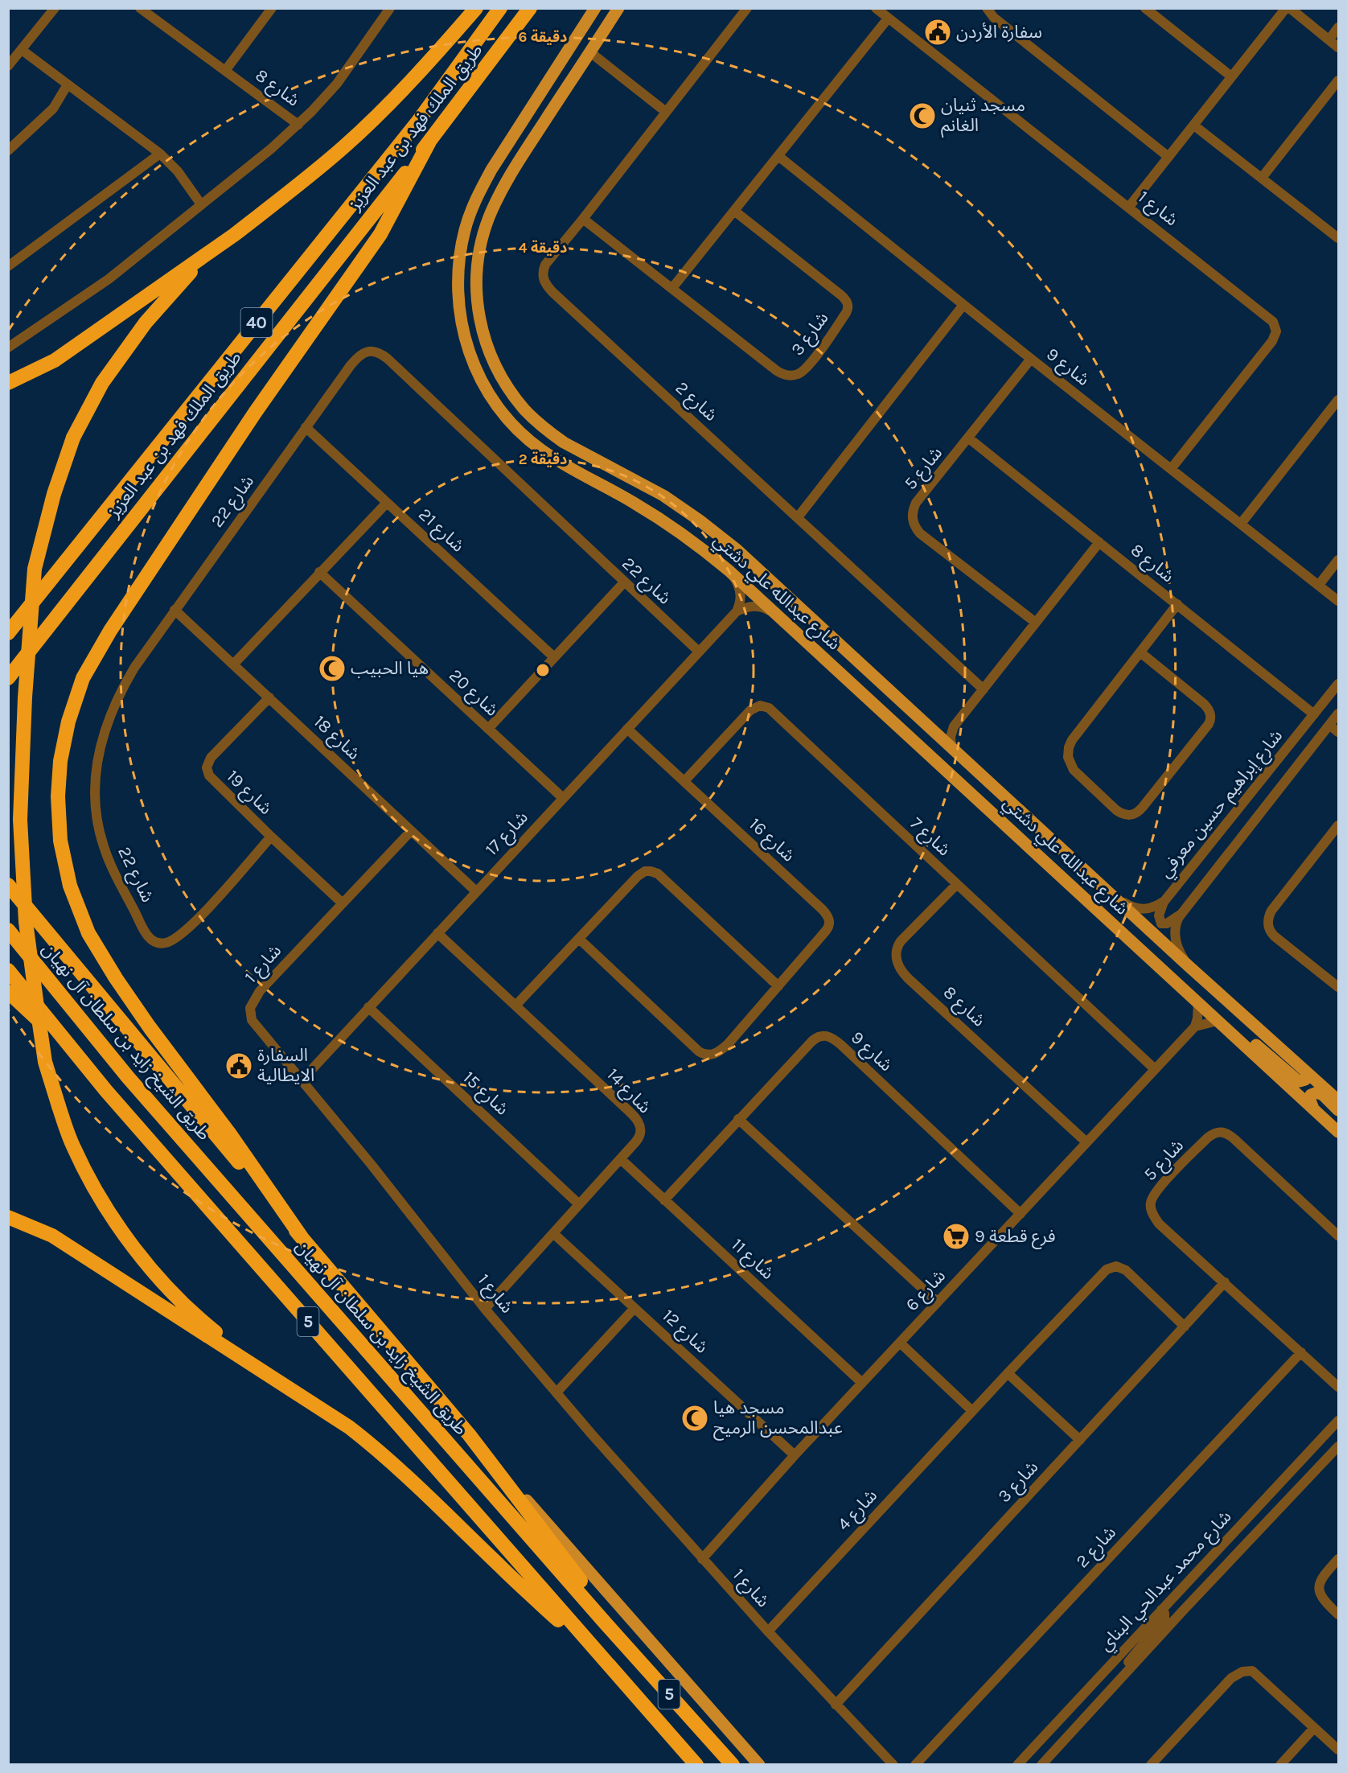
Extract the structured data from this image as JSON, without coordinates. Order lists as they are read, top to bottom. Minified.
{"streets":{"highway":["طريق الملك فهد بن عبد العزيز","40","طريق الشيخ زايد بن سلطان آل نهيان","5"],"main road":["شارع عبدالله علي دشتي"],"street":["شارع 8","شارع 1","شارع 3","شارع 9","شارع 2","شارع 5","شارع 22","شارع 21","شارع 20","شارع 18","شارع 19","شارع إبراهيم حسين معرفي","شارع 17","شارع 7","شارع 16","شارع 14","شارع 15","شارع 11","شارع 6","شارع 12","شارع 4","شارع محمد عبدالحي البناي"]},"crossings":[["شارع 8","شارع 5"],["شارع 8","شارع إبراهيم حسين معرفي"],["شارع 8","شارع 7"],["شارع 8","شارع 6"],["شارع 1","شارع 3"],["شارع 1","شارع 9"],["شارع 1","شارع 18"],["شارع 1","شارع 19"],["شارع 1","شارع 17"],["شارع 1","شارع 14"],["شارع 1","شارع 6"],["شارع 1","شارع 4"],["شارع 3","شارع 2"],["شارع 3","شارع 5"],["شارع 3","شارع 4"],["شارع 9","شارع 5"],["شارع 9","شارع 11"],["شارع 9","شارع 6"],["شارع 2","شارع 5"],["شارع 22","شارع 21"],["شارع 22","شارع 18"],["شارع 22","شارع 19"],["شارع 22","شارع 17"],["شارع عبدالله علي دشتي","شارع إبراهيم حسين معرفي"],["شارع 20","شارع 17"],["شارع 18","شارع 19"],["شارع 18","شارع 17"],["شارع 17","شارع 16"],["شارع 17","شارع 14"],["شارع 17","شارع 15"],["شارع 7","شارع 16"],["شارع 7","شارع 6"],["شارع 14","شارع 15"],["شارع 14","شارع 11"],["شارع 14","شارع 12"],["شارع 11","شارع 6"],["شارع 6","شارع 12"]],"places":{"public building":["سفارة الأردن","السفارة الايطالية"],"mosque":["مسجد ثنيان الغانم","هيا الحبيب","مسجد هيا عبدالمحسن الرميح"],"supermarket":["فرع قطعة 9"]},"rings":["6 دقيقة","4 دقيقة","2 دقيقة"]}
